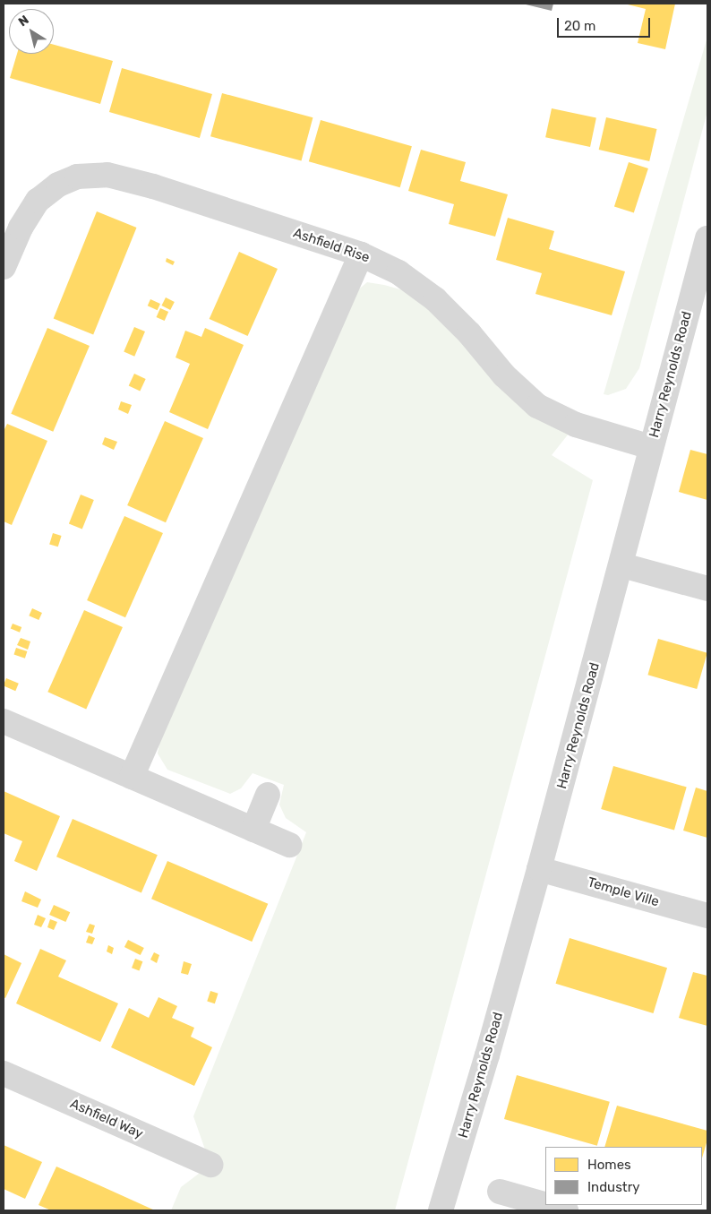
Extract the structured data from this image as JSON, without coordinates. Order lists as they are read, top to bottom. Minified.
{"streets":{"street":["Ashfield Rise","Harry Reynolds Road","Temple Ville","Ashfield Way"]},"crossings":[["Ashfield Rise","Harry Reynolds Road"],["Harry Reynolds Road","Temple Ville"]],"legend":["Homes","Industry"],"scale_bar":"20 m","north":"top left"}
